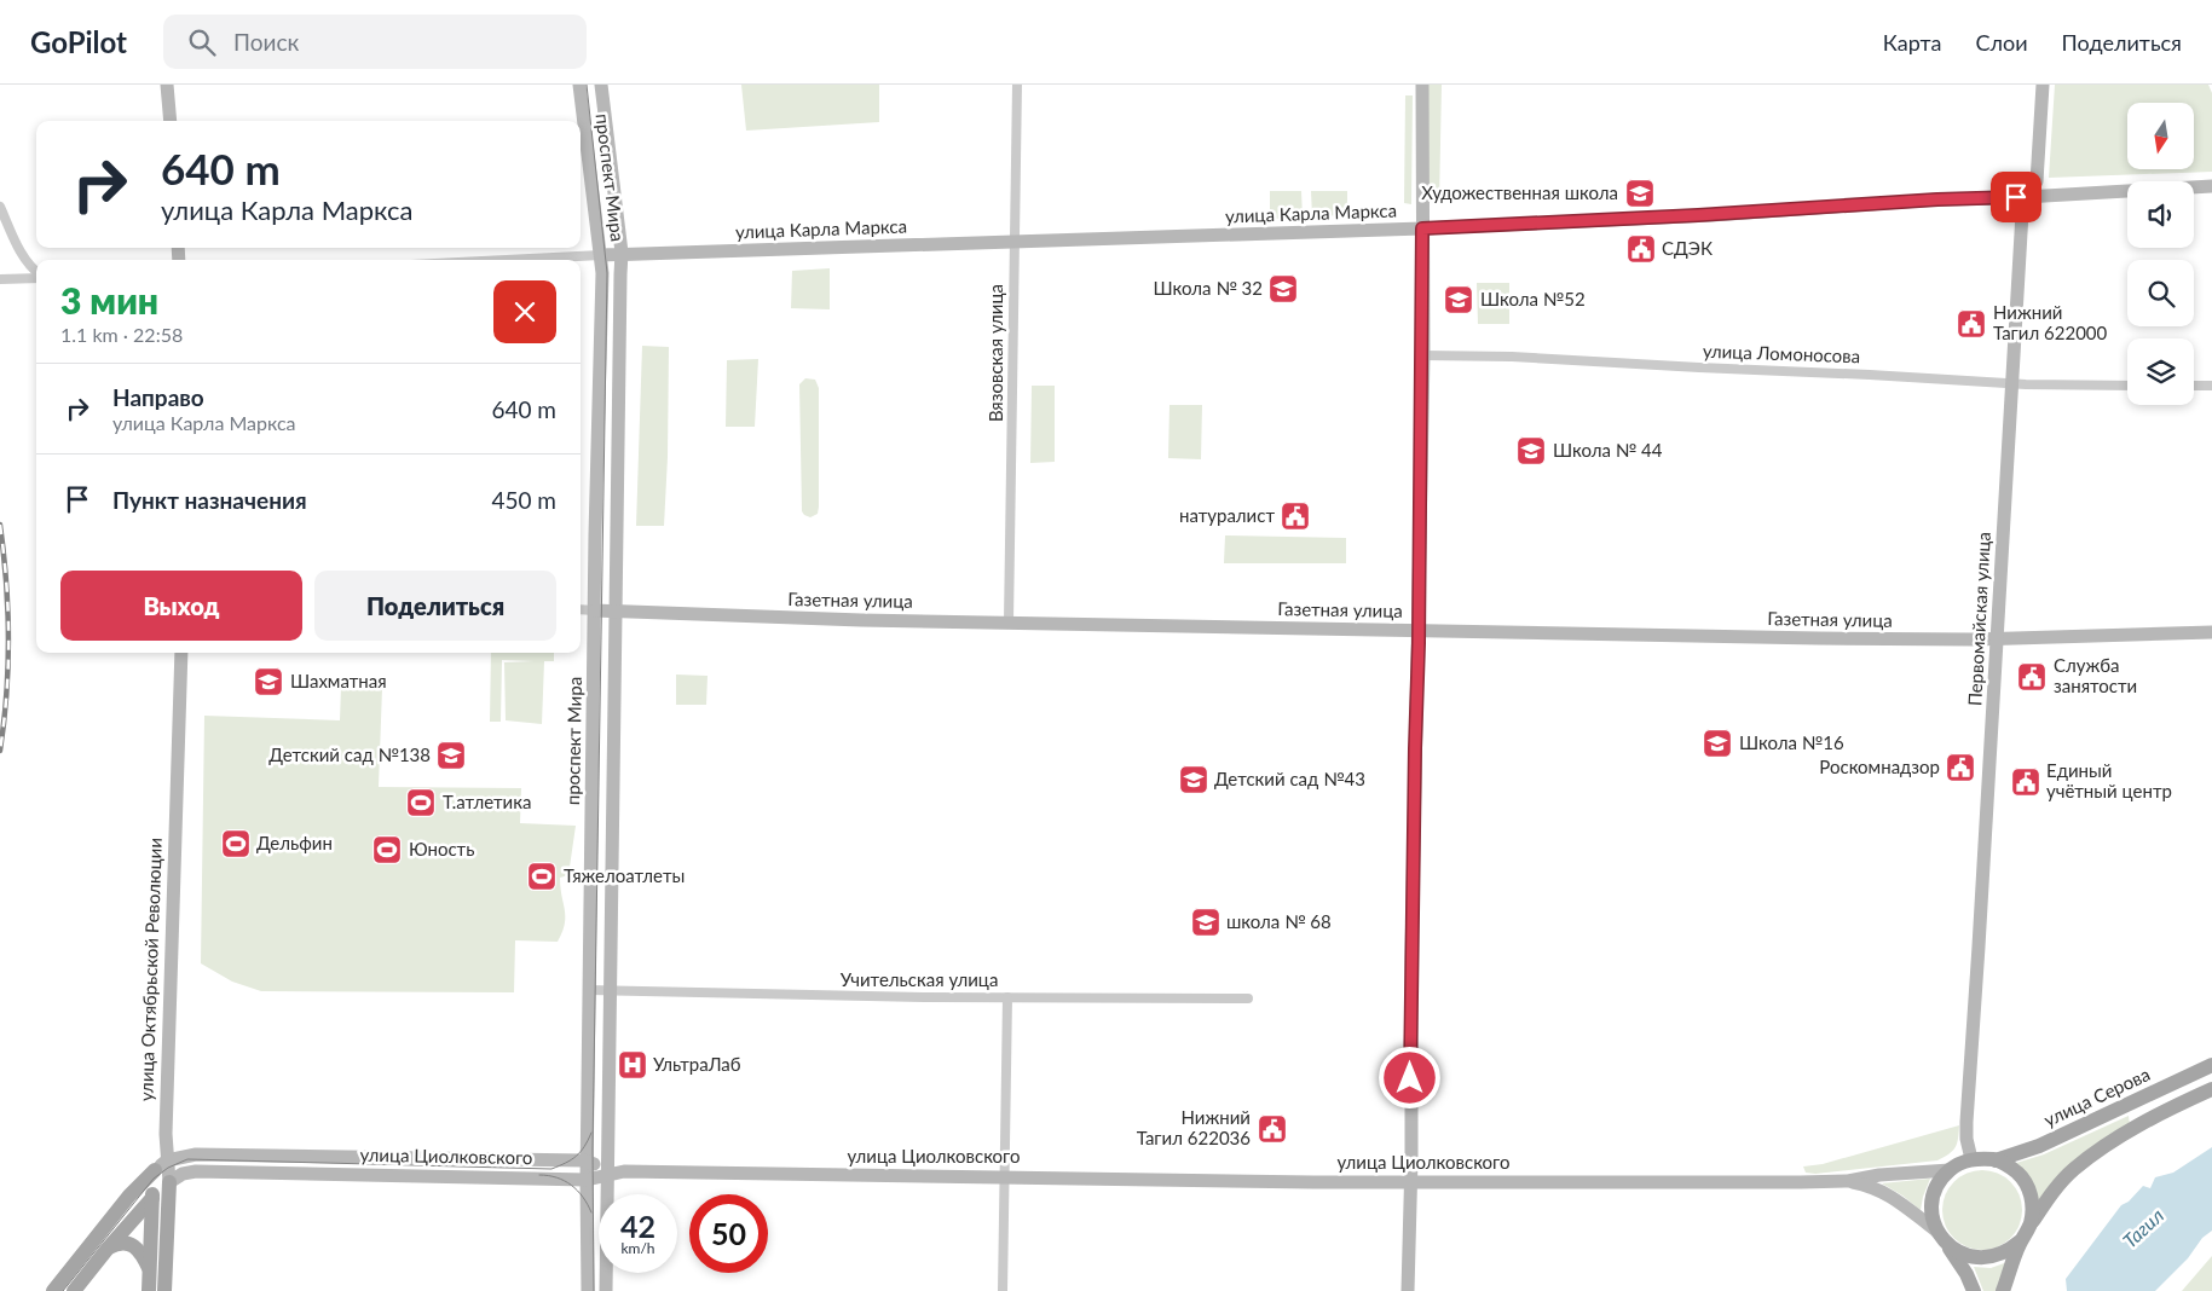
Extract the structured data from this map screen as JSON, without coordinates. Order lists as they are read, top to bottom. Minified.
{"streets":{"main road":["проспект Мира","улица Карла Маркса","Газетная улица","Первомайская улица","улица Октябрьской Революции","улица Серова","улица Циолковского"],"street":["Вязовская улица","улица Ломоносова","Учительская улица"]},"crossings":[["проспект Мира","улица Карла Маркса"],["проспект Мира","Газетная улица"],["проспект Мира","Учительская улица"],["проспект Мира","улица Циолковского"],["улица Карла Маркса","Вязовская улица"],["улица Карла Маркса","Первомайская улица"],["Вязовская улица","Газетная улица"],["улица Ломоносова","Первомайская улица"],["Газетная улица","Первомайская улица"],["Первомайская улица","улица Серова"],["Первомайская улица","улица Циолковского"],["улица Октябрьской Революции","улица Циолковского"],["улица Серова","улица Циолковского"]],"water":["Тагил"],"places":{"school or university":["Художественная школа","Школа № 32","Школа №52","Школа № 44","Шахматная","Школа №16","Детский сад №138","Детский сад №43","школа № 68"],"public building":["СДЭК","Нижний Тагил 622000","натуралист","Служба занятости","Роскомнадзор","Единый учётный центр","Нижний Тагил 622036"],"sports":["Т.атлетика","Дельфин","Юность","Тяжелоатлеты"],"hospital":["УльтраЛаб"]},"north":"bottom","page":{"header":"GoPilot","search":"Поиск","nav":["Карта","Слои","Поделиться"],"turn":["640 m","улица Карла Маркса"],"heading":["3 мин","1.1 km · 22:58"],"list":[{"name":"Направо","note":"улица Карла Маркса","value":"640 m"},{"name":"Пункт назначения","value":"450 m"}],"buttons":["Выход","Поделиться"],"speed":"42 km/h","limit":"50"}}
